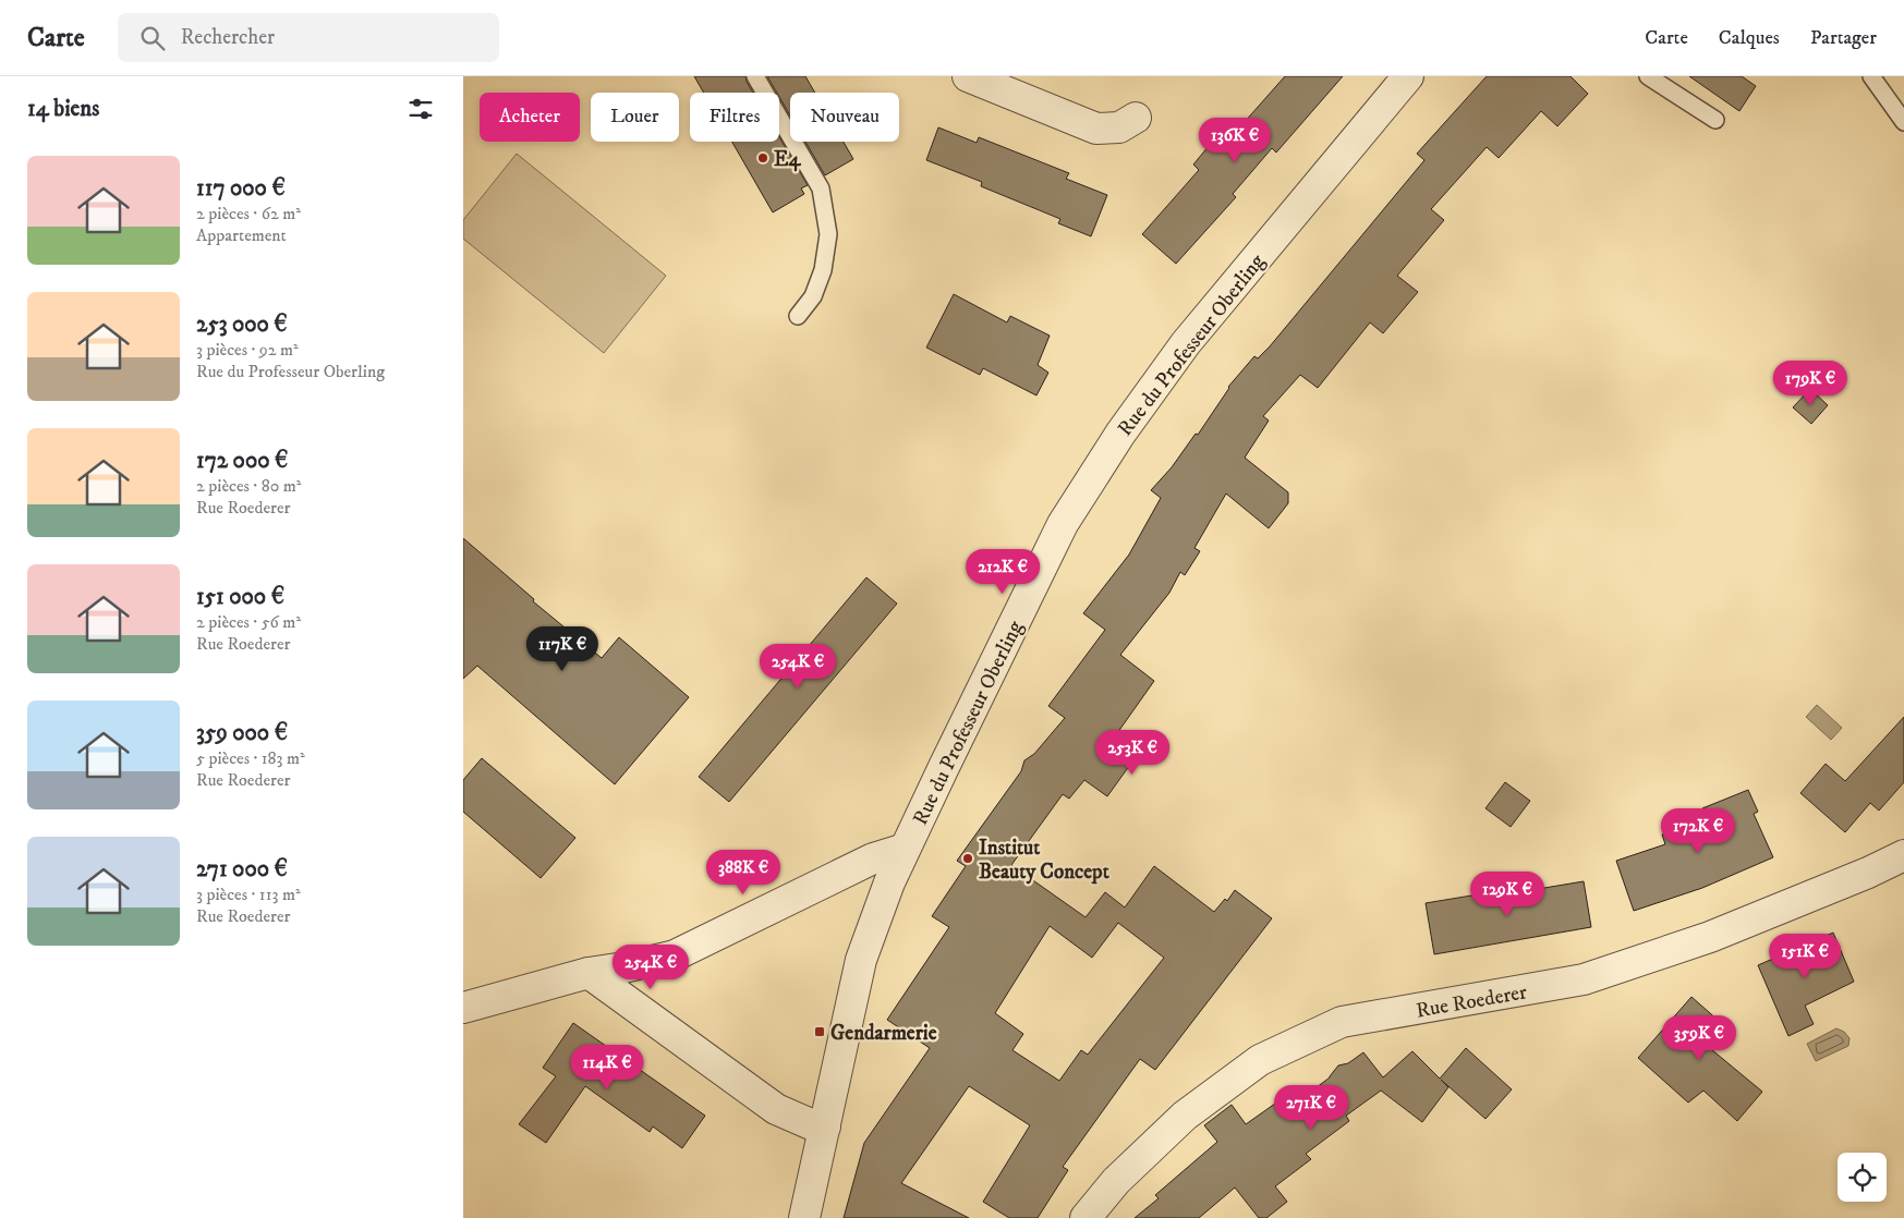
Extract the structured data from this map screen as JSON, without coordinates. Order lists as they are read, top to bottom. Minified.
{"streets":{"street":["Rue du Professeur Oberling","Rue Roederer"]},"places":{"other":["E4","Institut Beauty Concept"],"transit":["Gendarmerie"]},"page":{"header":"Carte","search":"Rechercher","nav":["Carte","Calques","Partager"],"heading":"14 biens","chip":["Acheter","Louer","Filtres","Nouveau"],"price":["136K €","179K €","212K €","117K €","254K €","253K €","172K €","388K €","129K €","151K €","254K €","359K €","114K €","271K €"],"list":[{"name":"117 000 €","note":"2 pièces · 62 m² · Appartement"},{"name":"253 000 €","note":"3 pièces · 92 m² · Rue du Professeur Oberling"},{"name":"172 000 €","note":"2 pièces · 80 m² · Rue Roederer"},{"name":"151 000 €","note":"2 pièces · 56 m² · Rue Roederer"},{"name":"359 000 €","note":"5 pièces · 183 m² · Rue Roederer"},{"name":"271 000 €","note":"3 pièces · 113 m² · Rue Roederer"}]}}
